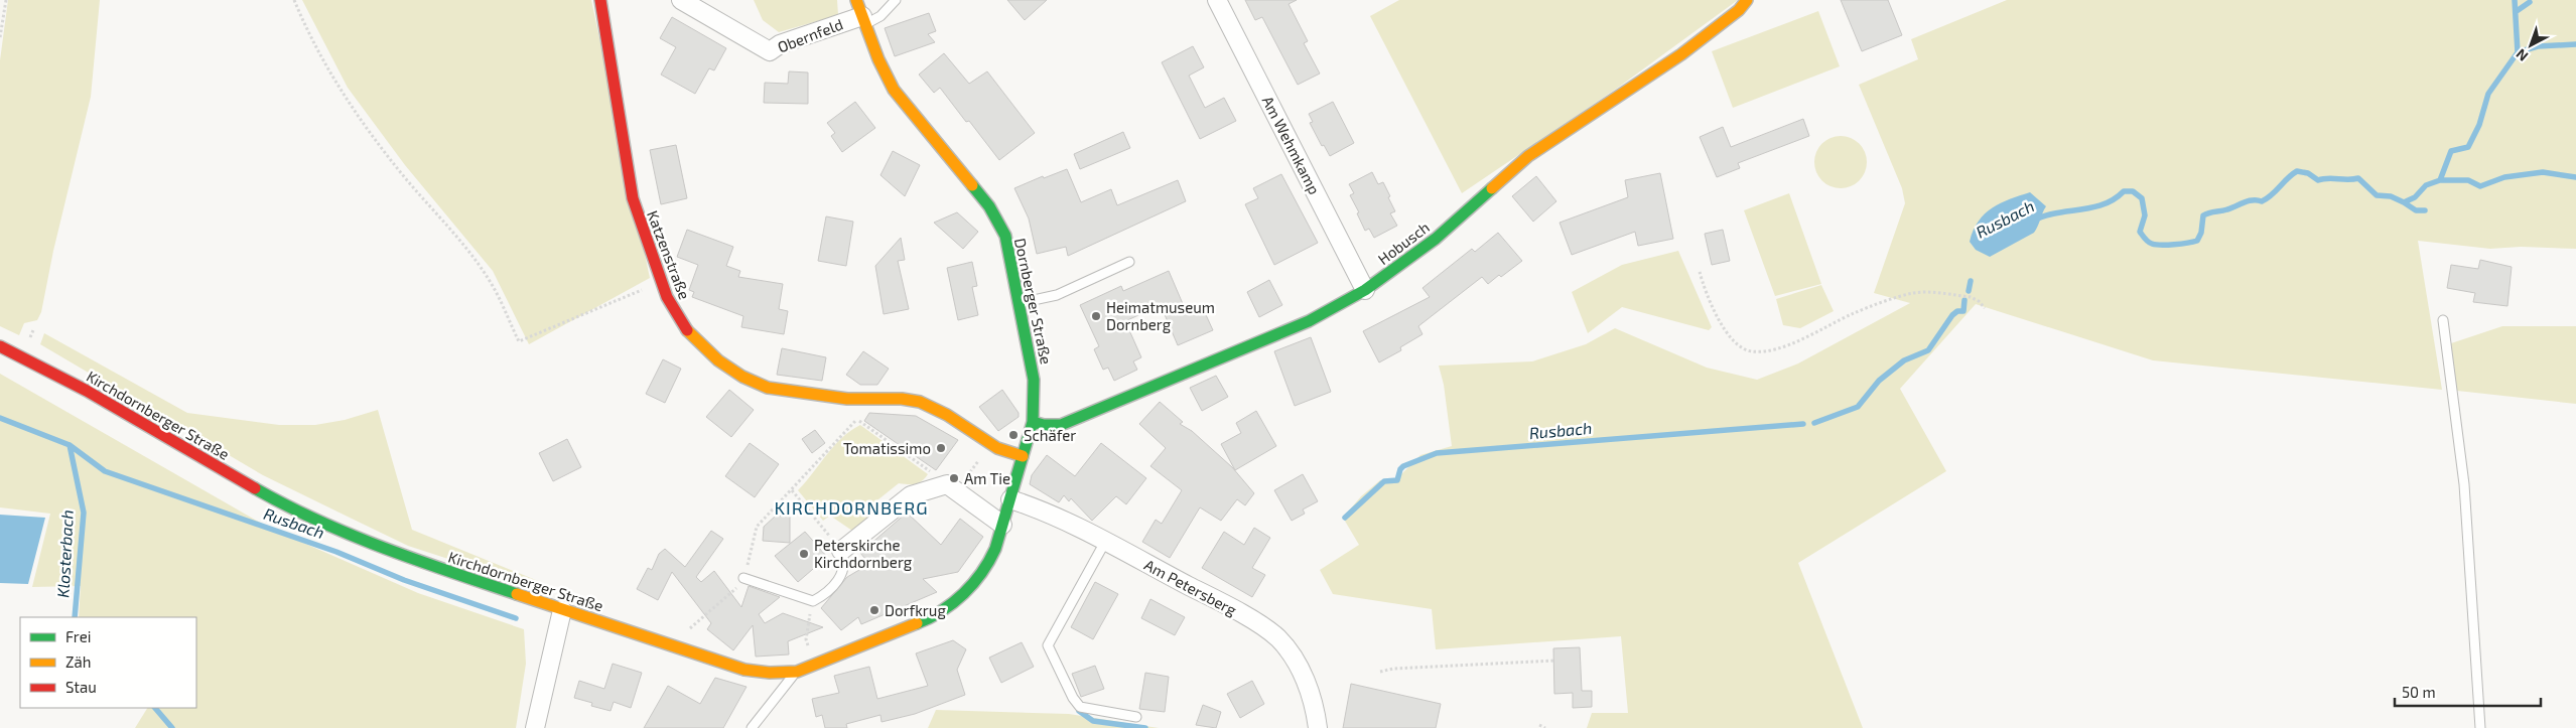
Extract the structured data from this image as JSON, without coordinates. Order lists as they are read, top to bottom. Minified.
{"streets":{"street":["Obernfeld","Am Wehmkamp","Hobusch","Katzenstraße","Dornberger Straße","Kirchdornberger Straße","Am Petersberg"]},"crossings":[["Obernfeld","Dornberger Straße"],["Am Wehmkamp","Hobusch"],["Hobusch","Dornberger Straße"],["Katzenstraße","Dornberger Straße"],["Dornberger Straße","Kirchdornberger Straße"],["Dornberger Straße","Am Petersberg"],["Kirchdornberger Straße","Am Petersberg"]],"districts":["KIRCHDORNBERG"],"water":["Rusbach","Klosterbach"],"places":["Heimatmuseum Dornberg","Schäfer","Tomatissimo","Am Tie","Peterskirche Kirchdornberg","Dorfkrug"],"legend":["Frei","Zäh","Stau"],"scale_bar":"50 m","north":"bottom left"}
